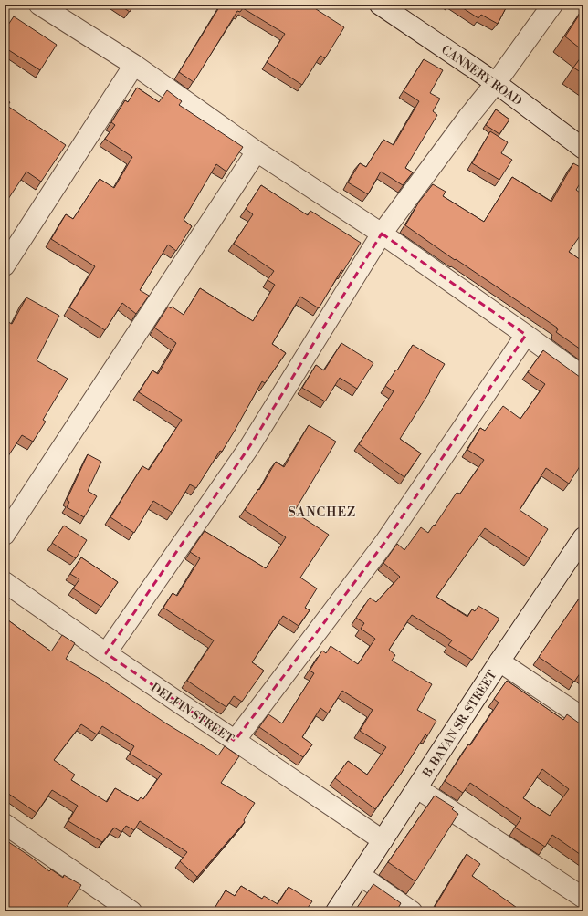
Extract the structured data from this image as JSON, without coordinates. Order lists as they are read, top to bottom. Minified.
{"streets":{"street":["CANNERY ROAD","DELFIN STREET","B. BAYAN SR. STREET"]},"crossings":[["DELFIN STREET","B. BAYAN SR. STREET"]],"districts":["SANCHEZ"]}
